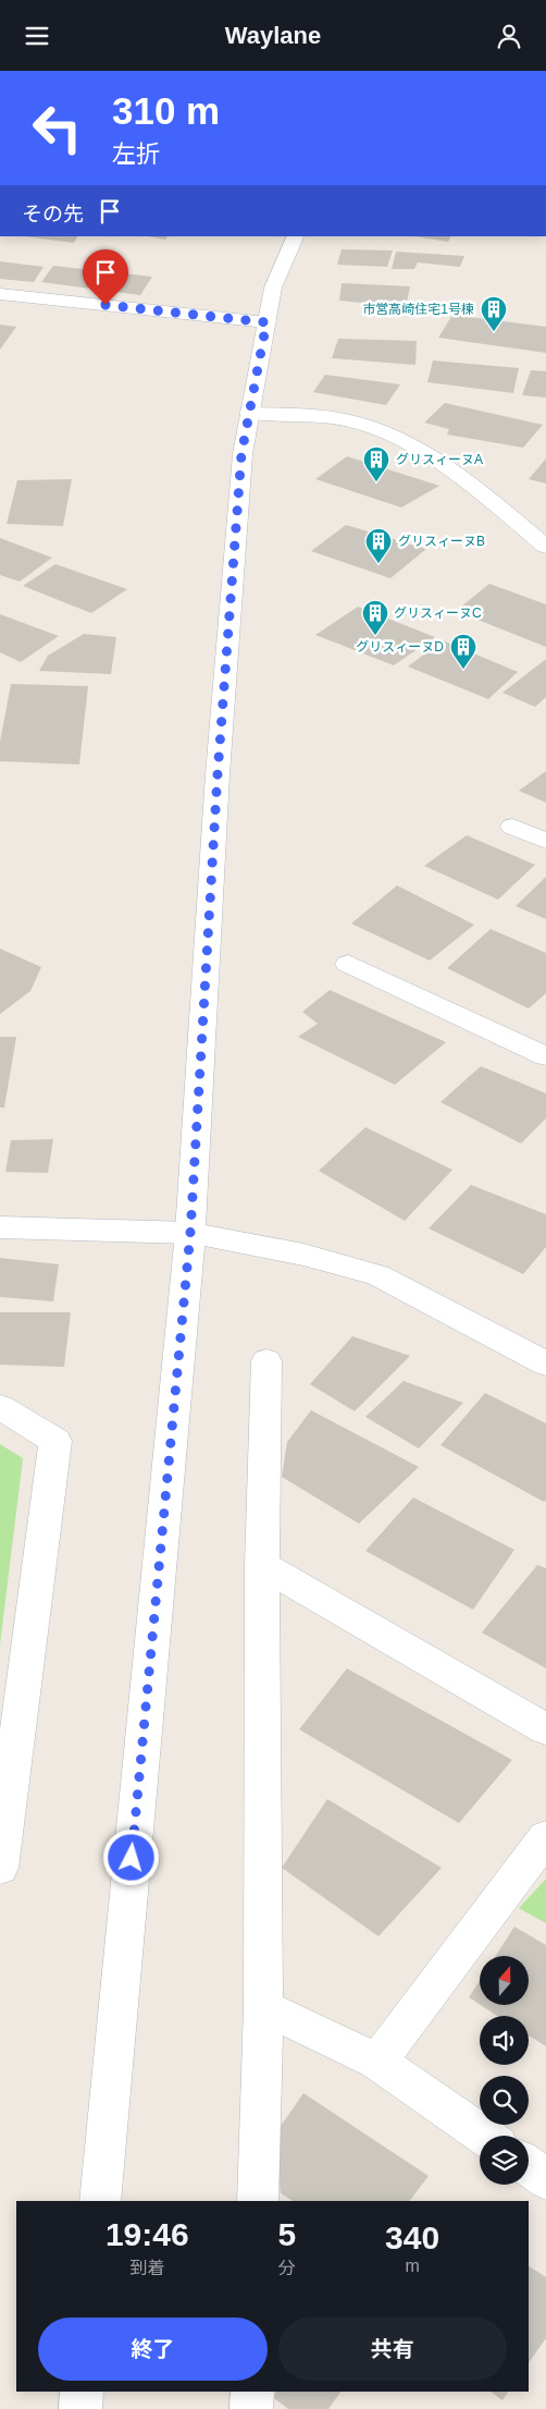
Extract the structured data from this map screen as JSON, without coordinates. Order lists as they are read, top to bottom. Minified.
{"places":{"building":["市営高崎住宅1号棟","グリスィーヌA","グリスィーヌB","グリスィーヌC","グリスィーヌD"]},"north":"top","page":{"header":"Waylane","turn":["310 m","左折"],"then":"その先","eta":["19:46","到着","5","分","340","m"],"buttons":["終了","共有"]}}
